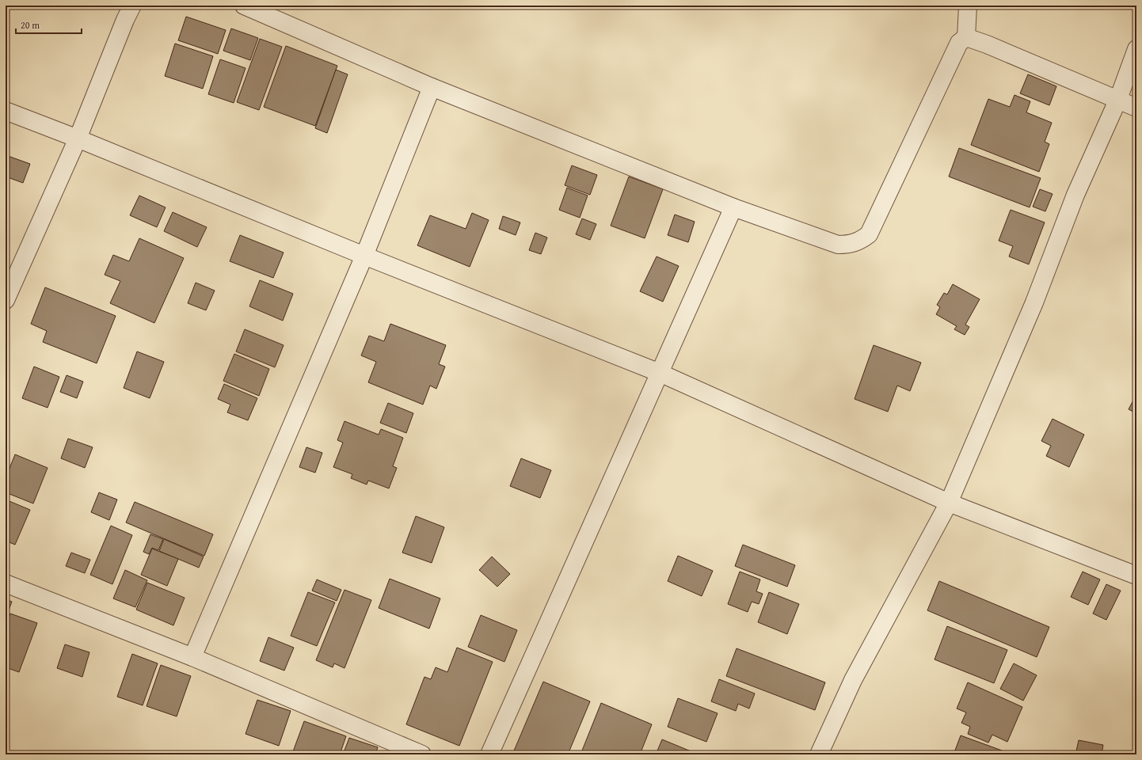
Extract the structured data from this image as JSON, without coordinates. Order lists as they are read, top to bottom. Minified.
{"scale_bar":"20 m"}
